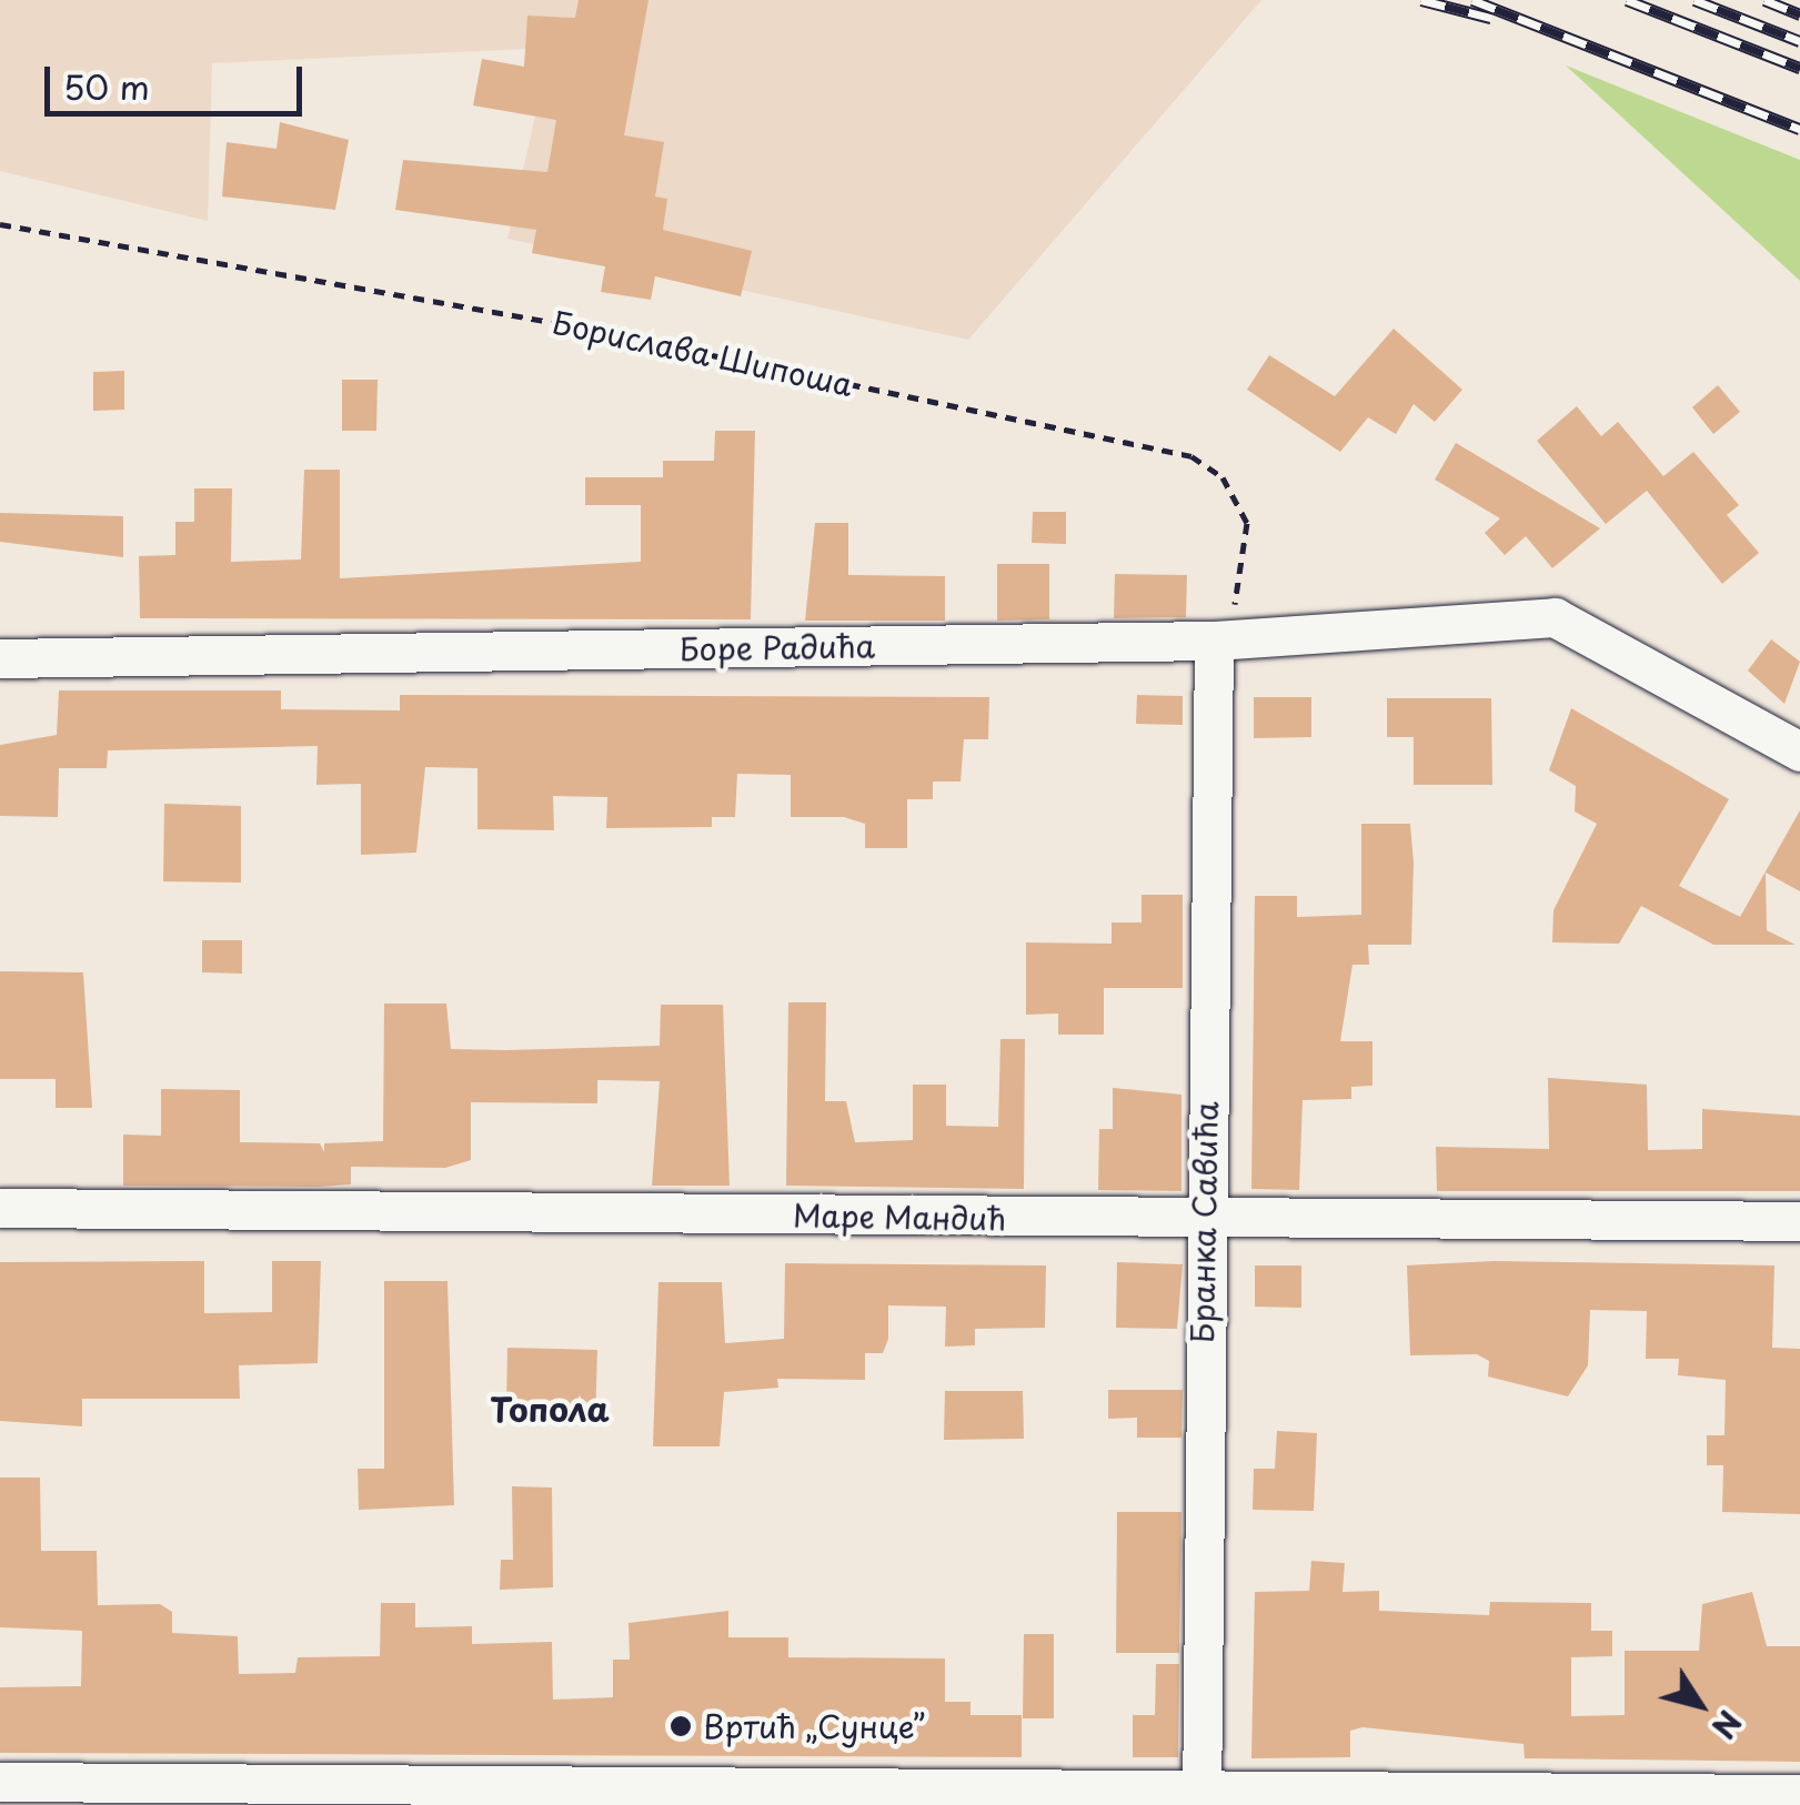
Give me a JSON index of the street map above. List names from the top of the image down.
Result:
{
  "streets": {
    "street": ["Боре Радића", "Маре Мандић", "Бранка Савића"],
    "path": ["Борислава Шипоша"]
  },
  "crossings": [
    ["Борислава Шипоша", "Боре Радића"],
    ["Борислава Шипоша", "Бранка Савића"],
    ["Боре Радића", "Бранка Савића"],
    ["Маре Мандић", "Бранка Савића"]
  ],
  "districts": ["Топола"],
  "places": ["Вртић „Сунце”"],
  "scale_bar": "50 m",
  "north": "bottom right"
}
